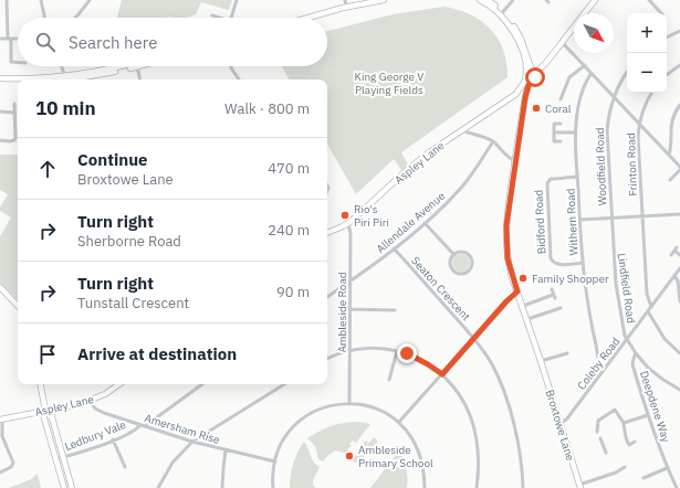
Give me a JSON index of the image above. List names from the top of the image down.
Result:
{
  "streets": {
    "main road": ["Aspley Lane", "Broxtowe Lane"],
    "street": [
      "Frinton Road",
      "Woodfield Road",
      "Allendale Avenue",
      "Bidford Road",
      "Withern Road",
      "Seaton Crescent",
      "Lindfield Road",
      "Ambleside Road",
      "Coleby Road",
      "Deepdene Way",
      "Amersham Rise",
      "Ledbury Vale"
    ]
  },
  "crossings": [
    ["Aspley Lane", "Ambleside Road"],
    ["Aspley Lane", "Amersham Rise"],
    ["Frinton Road", "Coleby Road"],
    ["Woodfield Road", "Lindfield Road"],
    ["Allendale Avenue", "Seaton Crescent"],
    ["Allendale Avenue", "Ambleside Road"],
    ["Bidford Road", "Withern Road"],
    ["Withern Road", "Coleby Road"],
    ["Lindfield Road", "Coleby Road"],
    ["Lindfield Road", "Deepdene Way"],
    ["Coleby Road", "Broxtowe Lane"],
    ["Amersham Rise", "Ledbury Vale"]
  ],
  "parks": ["King George V Playing Fields"],
  "places": [
    "Coral",
    "Rio's Piri Piri",
    "Family Shopper",
    "Ambleside Primary School"
  ],
  "north": "bottom right",
  "page": {
    "map_buttons": ["+", "−"],
    "search": "Search here",
    "heading": ["10 min", "Walk · 800 m"],
    "list": [
      ["Continue", "Broxtowe Lane", "470 m"],
      ["Turn right", "Sherborne Road", "240 m"],
      ["Turn right", "Tunstall Crescent", "90 m"],
      "Arrive at destination"
    ]
  }
}
